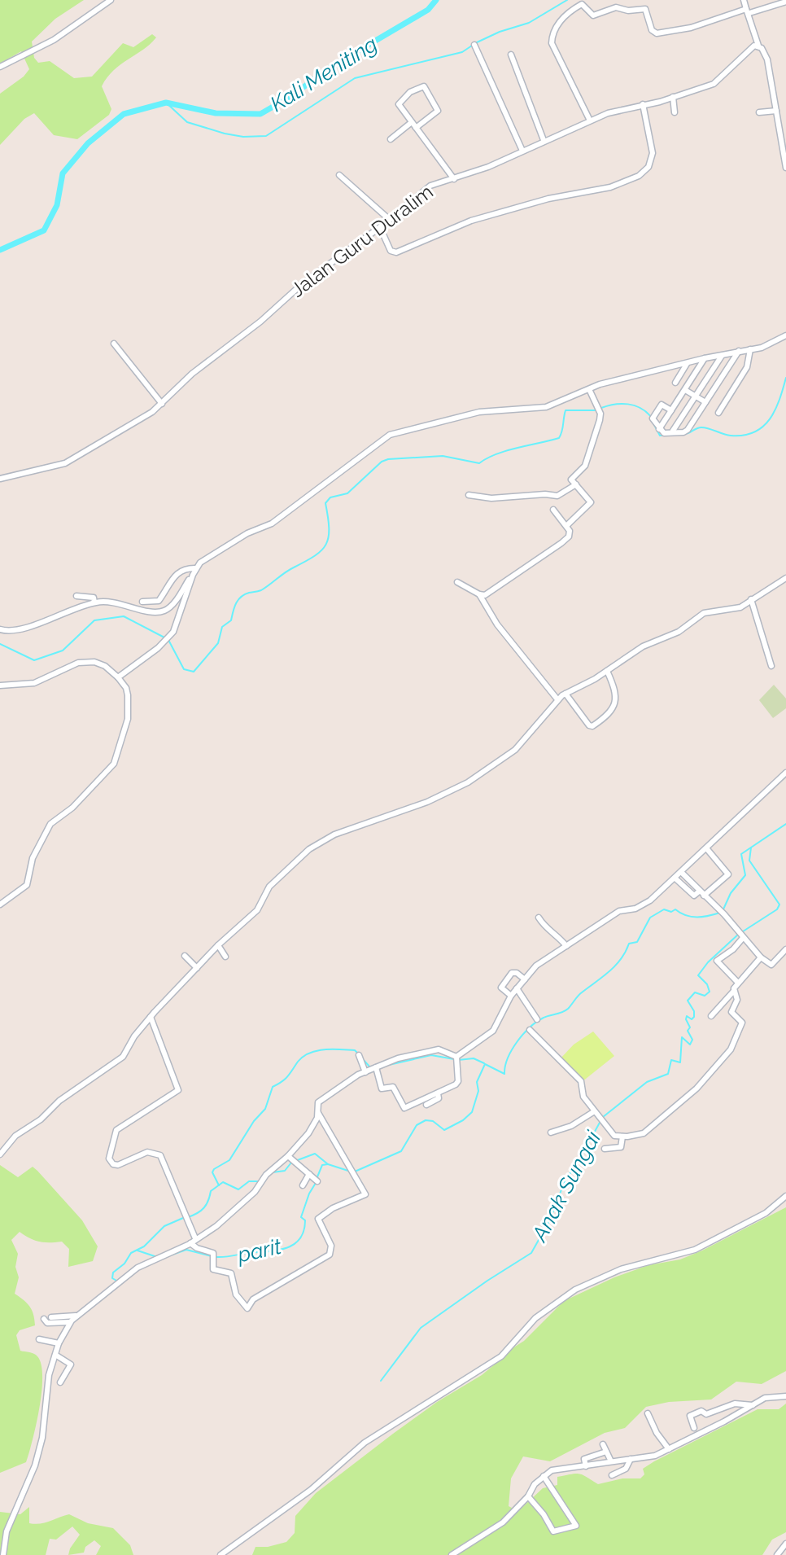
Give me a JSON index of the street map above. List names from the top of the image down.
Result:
{
  "streets": {
    "street": ["Jalan Guru Duralim"]
  },
  "water": ["Kali Meniting", "Anak Sungai", "parit"]
}
